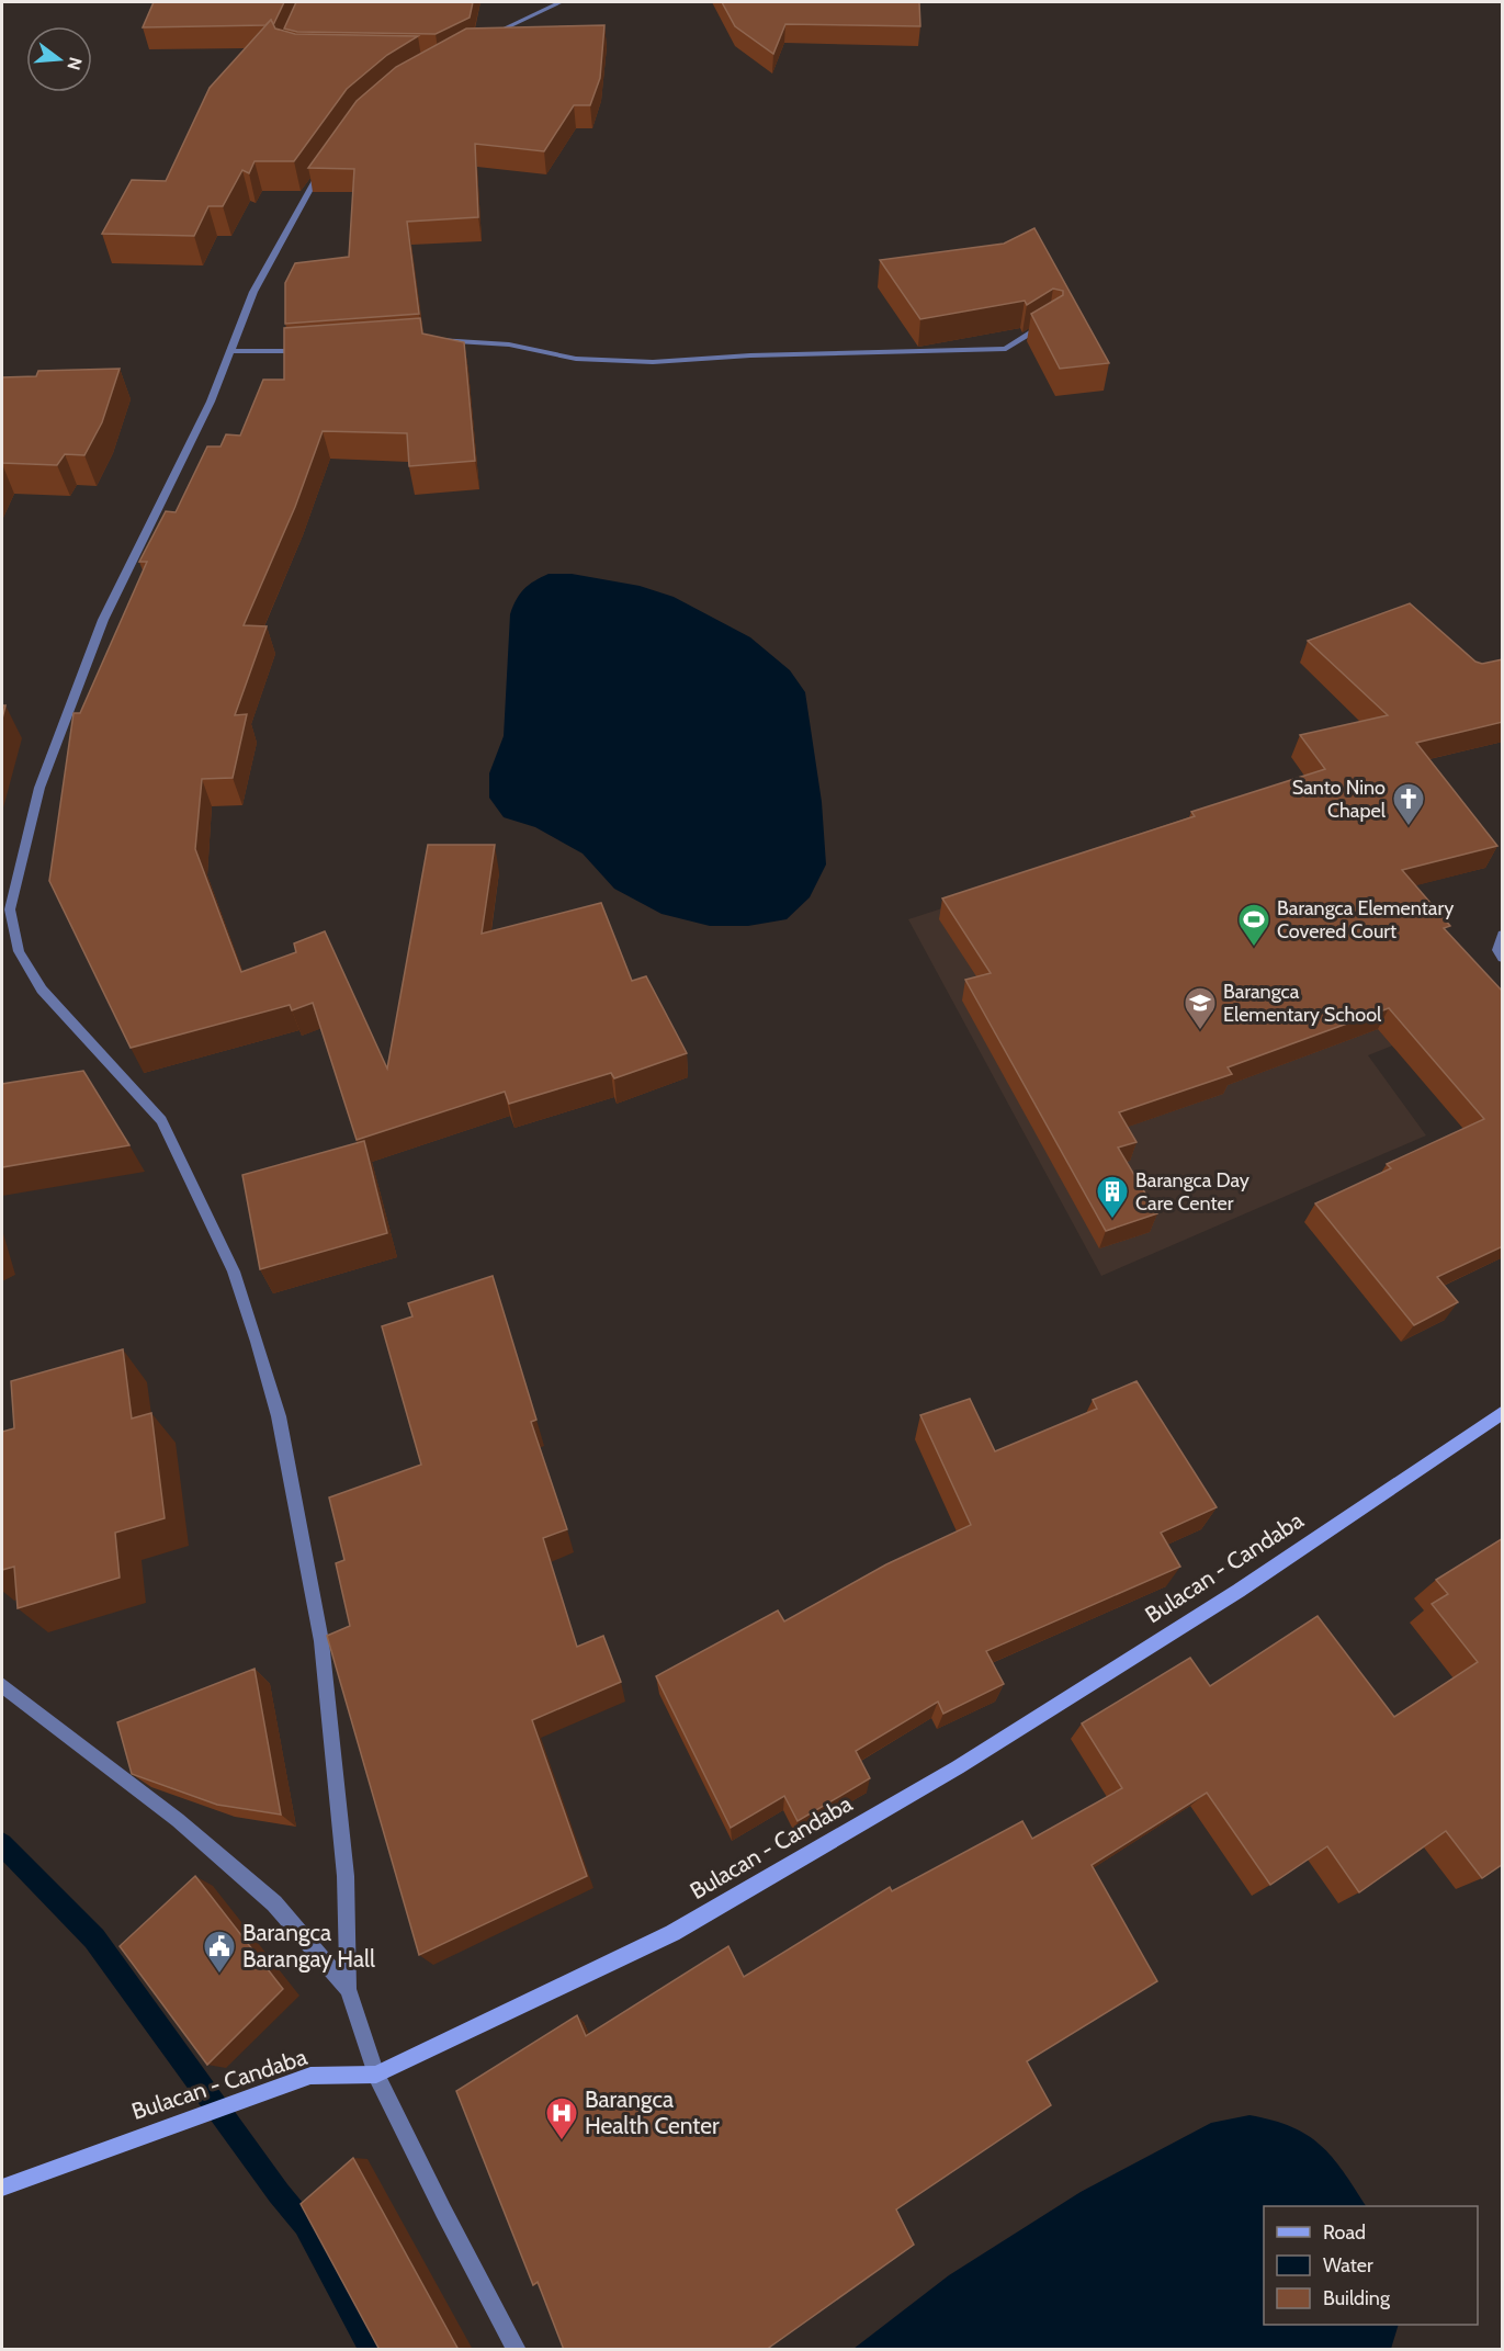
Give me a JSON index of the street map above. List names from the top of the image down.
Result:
{
  "streets": {
    "main road": ["Bulacan - Candaba"]
  },
  "places": {
    "church": ["Santo Nino Chapel"],
    "sports": ["Barangca Elementary Covered Court"],
    "school or university": ["Barangca Elementary School"],
    "building": ["Barangca Day Care Center"],
    "public building": ["Barangca Barangay Hall"],
    "hospital": ["Barangca Health Center"]
  },
  "legend": ["Road", "Water", "Building"],
  "north": "right"
}
